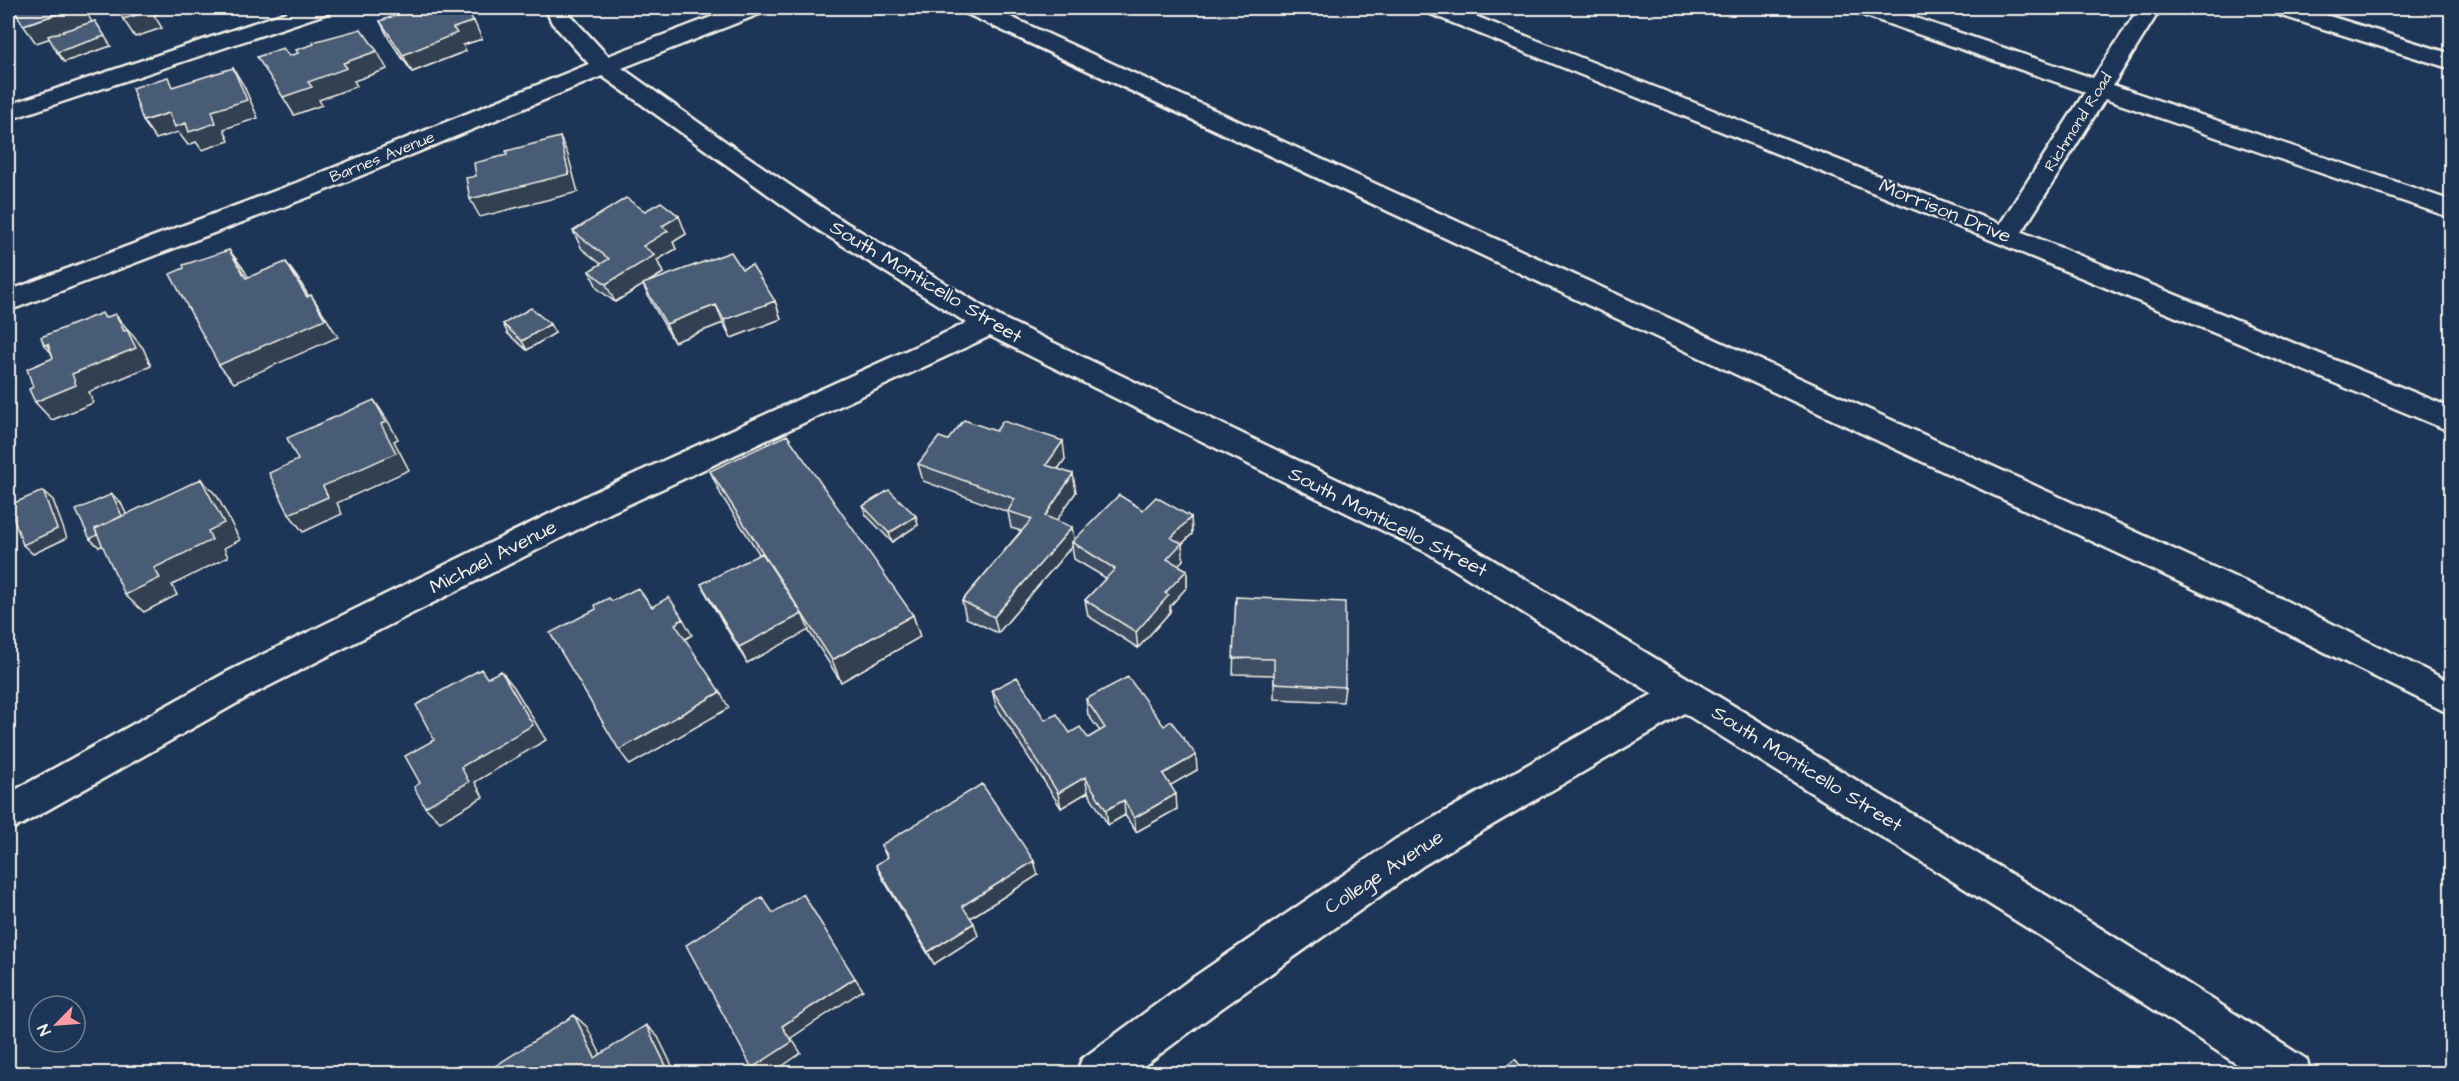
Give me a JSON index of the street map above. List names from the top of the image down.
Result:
{
  "streets": {
    "street": [
      "Richmond Road",
      "Barnes Avenue",
      "Morrison Drive",
      "South Monticello Street",
      "Michael Avenue",
      "College Avenue"
    ]
  },
  "crossings": [
    ["Richmond Road", "Morrison Drive"],
    ["Barnes Avenue", "South Monticello Street"],
    ["South Monticello Street", "Michael Avenue"],
    ["South Monticello Street", "College Avenue"]
  ],
  "north": "bottom left"
}
